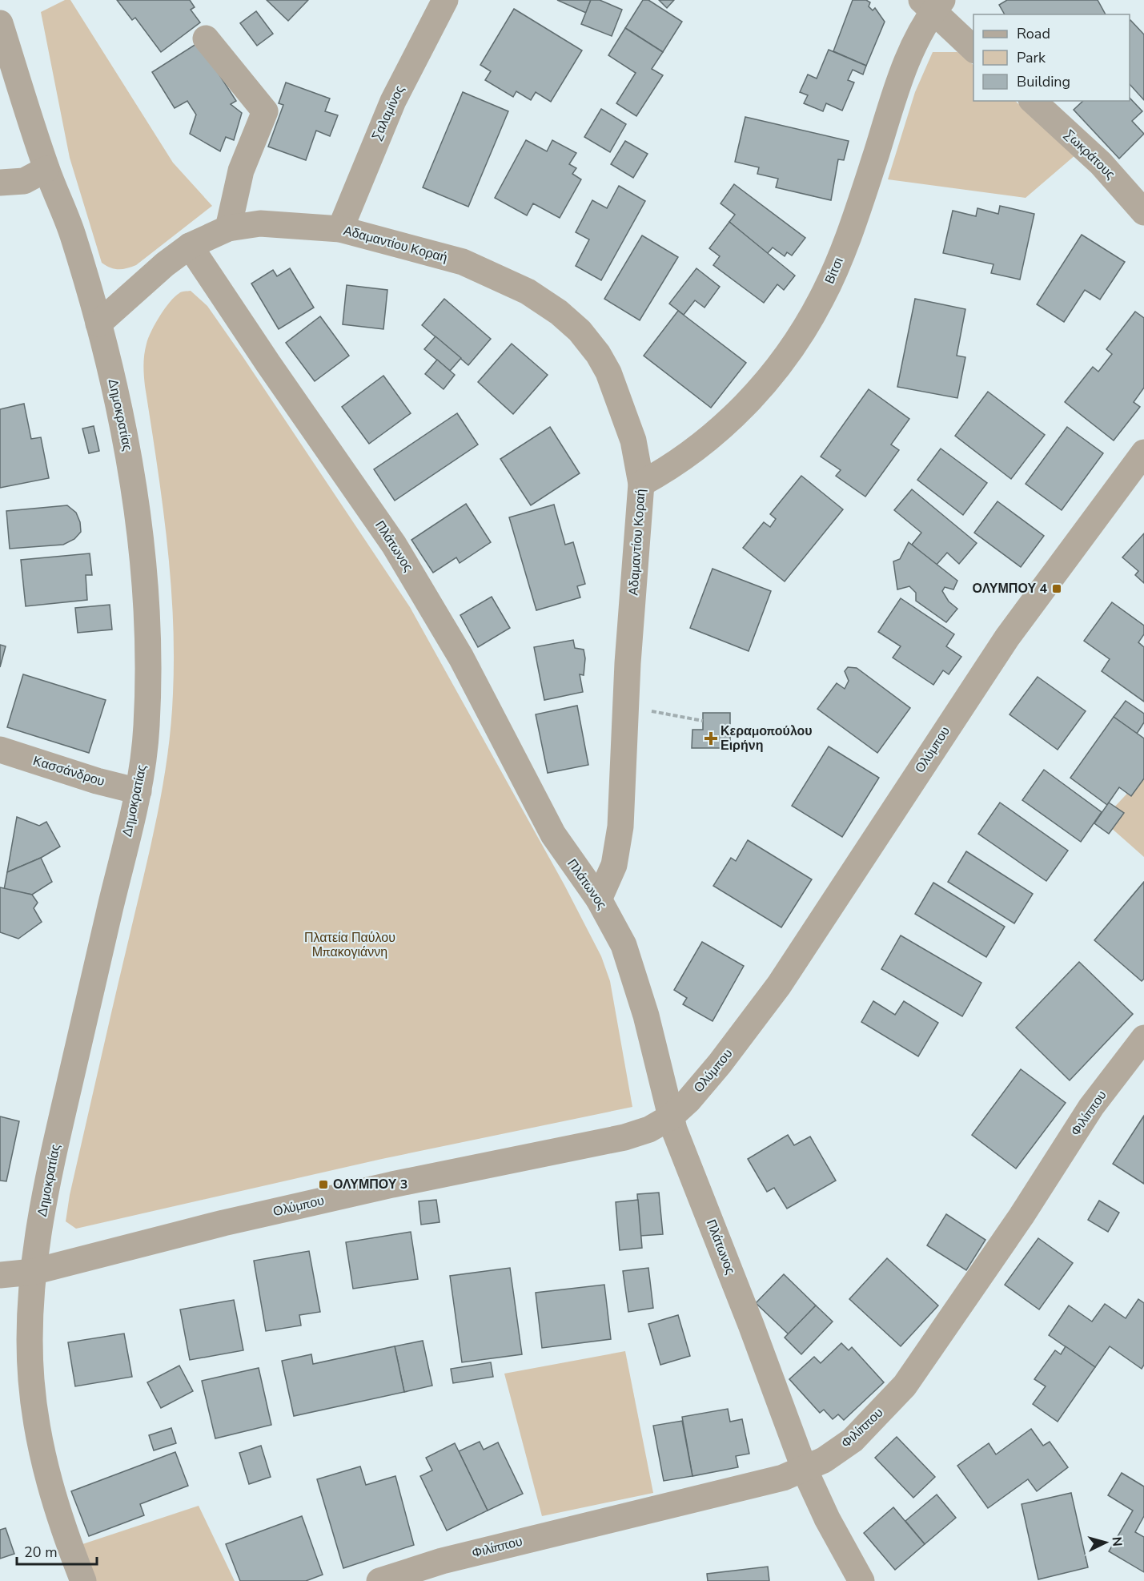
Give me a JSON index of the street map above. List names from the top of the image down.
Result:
{
  "streets": {
    "street": [
      "Σαλαμίνος",
      "Σωκράτους",
      "Αδαμαντίου Κοραή",
      "Βίτσι",
      "Δημοκρατίας",
      "Πλάτωνος",
      "Ολύμπου",
      "Κασσάνδρου",
      "Φιλίππου"
    ]
  },
  "crossings": [
    ["Σαλαμίνος", "Αδαμαντίου Κοραή"],
    ["Αδαμαντίου Κοραή", "Βίτσι"],
    ["Αδαμαντίου Κοραή", "Δημοκρατίας"],
    ["Αδαμαντίου Κοραή", "Πλάτωνος"],
    ["Δημοκρατίας", "Ολύμπου"],
    ["Δημοκρατίας", "Κασσάνδρου"],
    ["Πλάτωνος", "Ολύμπου"],
    ["Πλάτωνος", "Φιλίππου"]
  ],
  "parks": ["Πλατεία Παύλου Μπακογιάννη"],
  "places": {
    "transit": ["ΟΛΥΜΠΟΥ 4", "ΟΛΥΜΠΟΥ 3"],
    "health": ["Κεραμοπούλου Ειρήνη"]
  },
  "legend": ["Road", "Park", "Building"],
  "scale_bar": "20 m",
  "north": "right"
}
